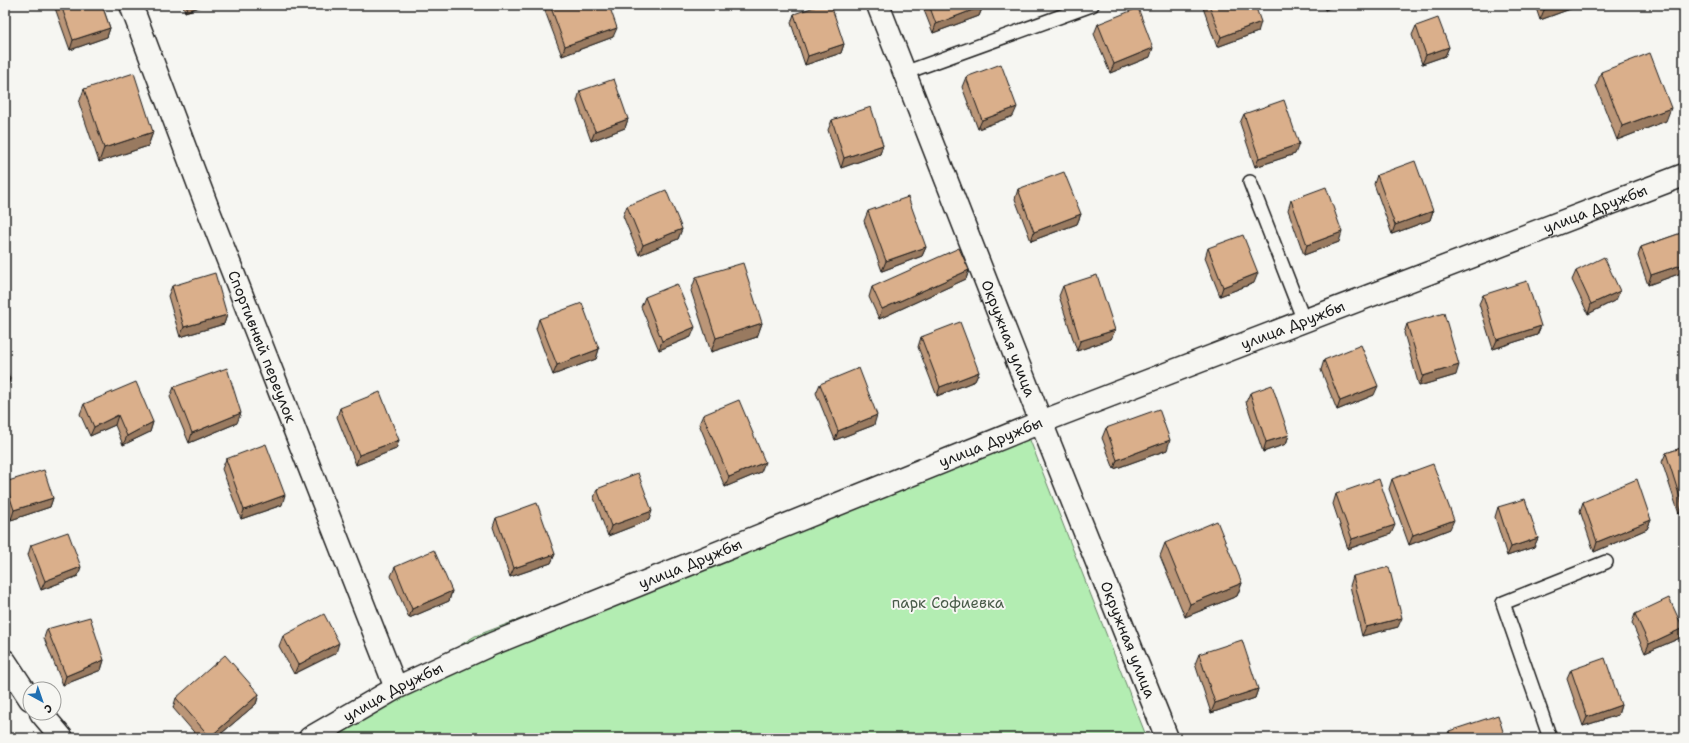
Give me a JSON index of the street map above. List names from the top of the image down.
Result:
{
  "streets": {
    "street": ["улица Дружбы", "Окружная улица", "Спортивный переулок"]
  },
  "crossings": [
    ["улица Дружбы", "Окружная улица"],
    ["улица Дружбы", "Спортивный переулок"]
  ],
  "parks": ["парк Софиевка"],
  "north": "bottom right"
}
